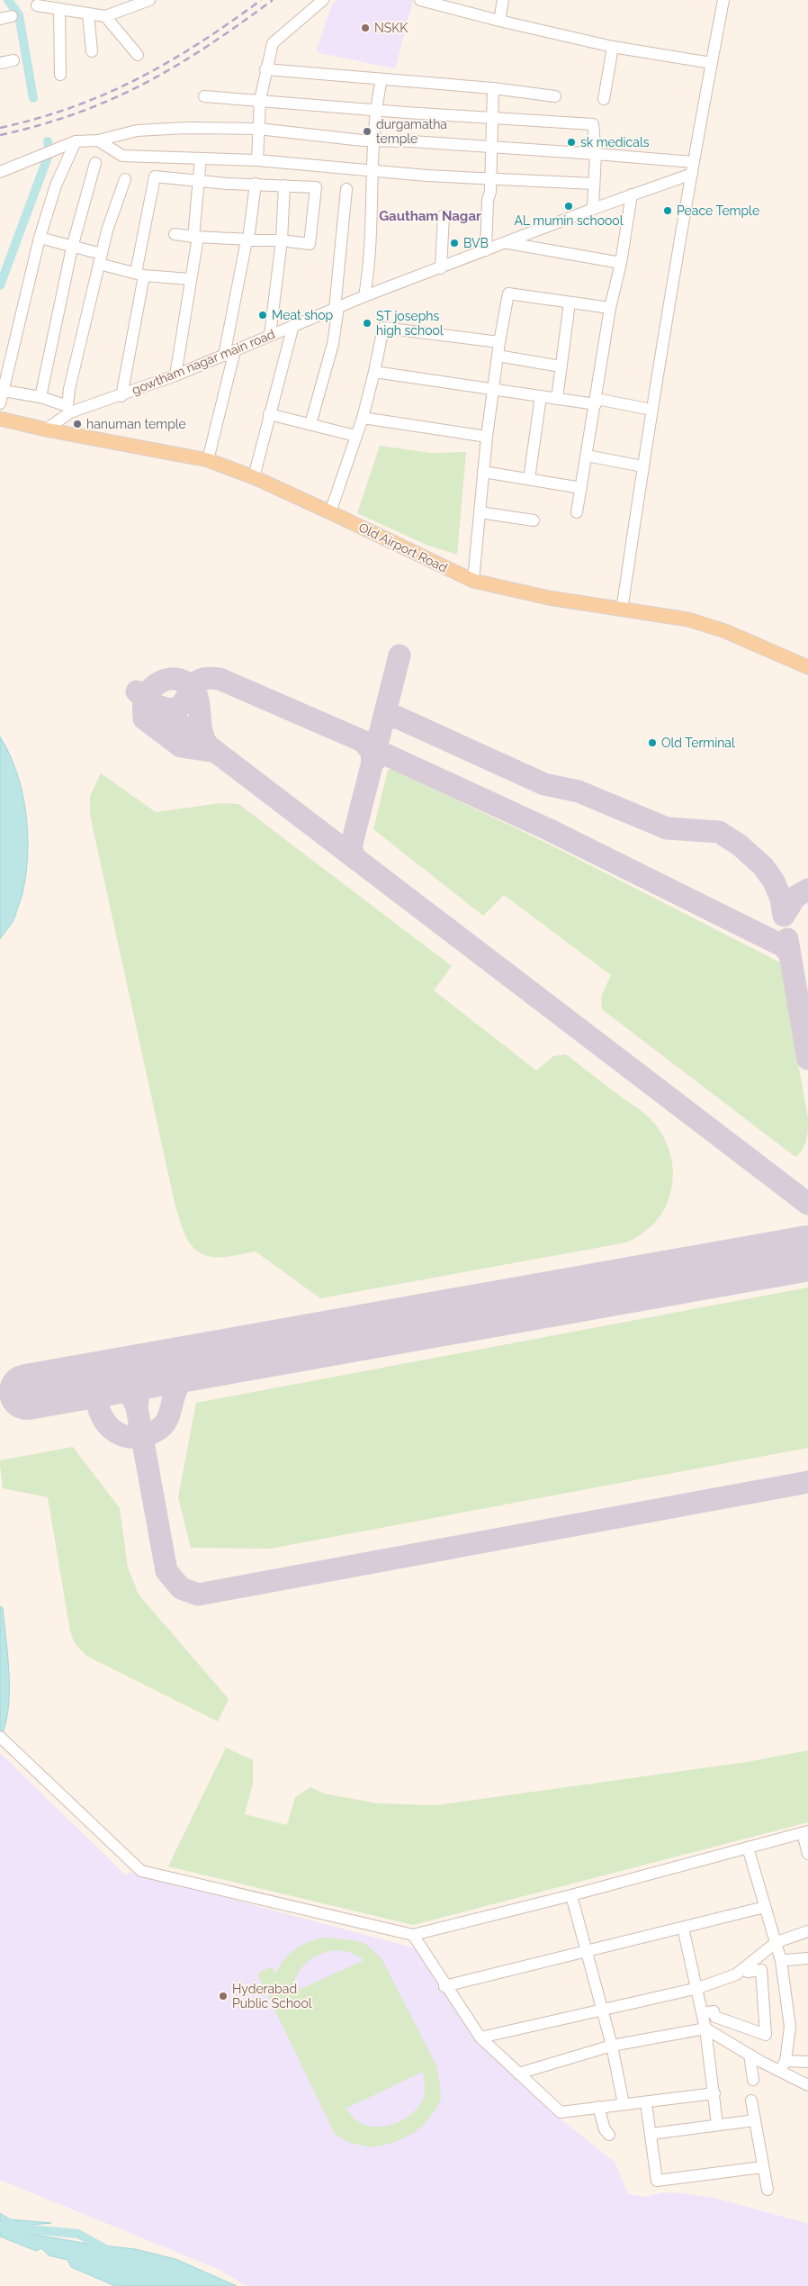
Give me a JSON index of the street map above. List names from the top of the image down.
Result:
{
  "streets": {
    "main road": ["Old Airport Road"],
    "street": ["gowtham nagar main road"]
  },
  "crossings": [
    ["gowtham nagar main road", "Old Airport Road"]
  ],
  "districts": ["Gautham Nagar"],
  "places": [
    "NSKK",
    "durgamatha temple",
    "sk medicals",
    "AL mumin schoool",
    "Peace Temple",
    "BVB",
    "Meat shop",
    "ST josephs high school",
    "hanuman temple",
    "Old Terminal",
    "Hyderabad Public School"
  ]
}
